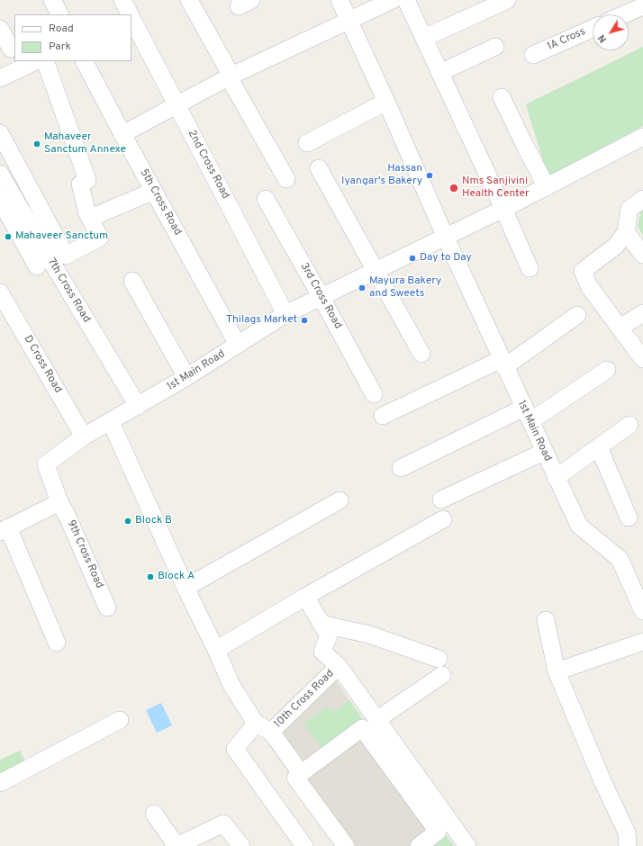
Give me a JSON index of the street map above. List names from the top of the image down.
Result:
{
  "streets": {
    "street": [
      "1A Cross",
      "2nd Cross Road",
      "5th Cross Road",
      "7th Cross Road",
      "3rd Cross Road",
      "D Cross Road",
      "1st Main Road",
      "9th Cross Road",
      "10th Cross Road"
    ]
  },
  "crossings": [
    ["2nd Cross Road", "1st Main Road"],
    ["5th Cross Road", "1st Main Road"],
    ["7th Cross Road", "1st Main Road"],
    ["3rd Cross Road", "1st Main Road"],
    ["D Cross Road", "1st Main Road"],
    ["1st Main Road", "9th Cross Road"],
    ["1st Main Road", "10th Cross Road"]
  ],
  "places": [
    "Mahaveer Sanctum Annexe",
    "Hassan Iyangar's Bakery",
    "Nms Sanjivini Health Center",
    "Mahaveer Sanctum",
    "Day to Day",
    "Mayura Bakery and Sweets",
    "Thilags Market",
    "Block B",
    "Block A"
  ],
  "legend": ["Road", "Park"],
  "north": "bottom left"
}
